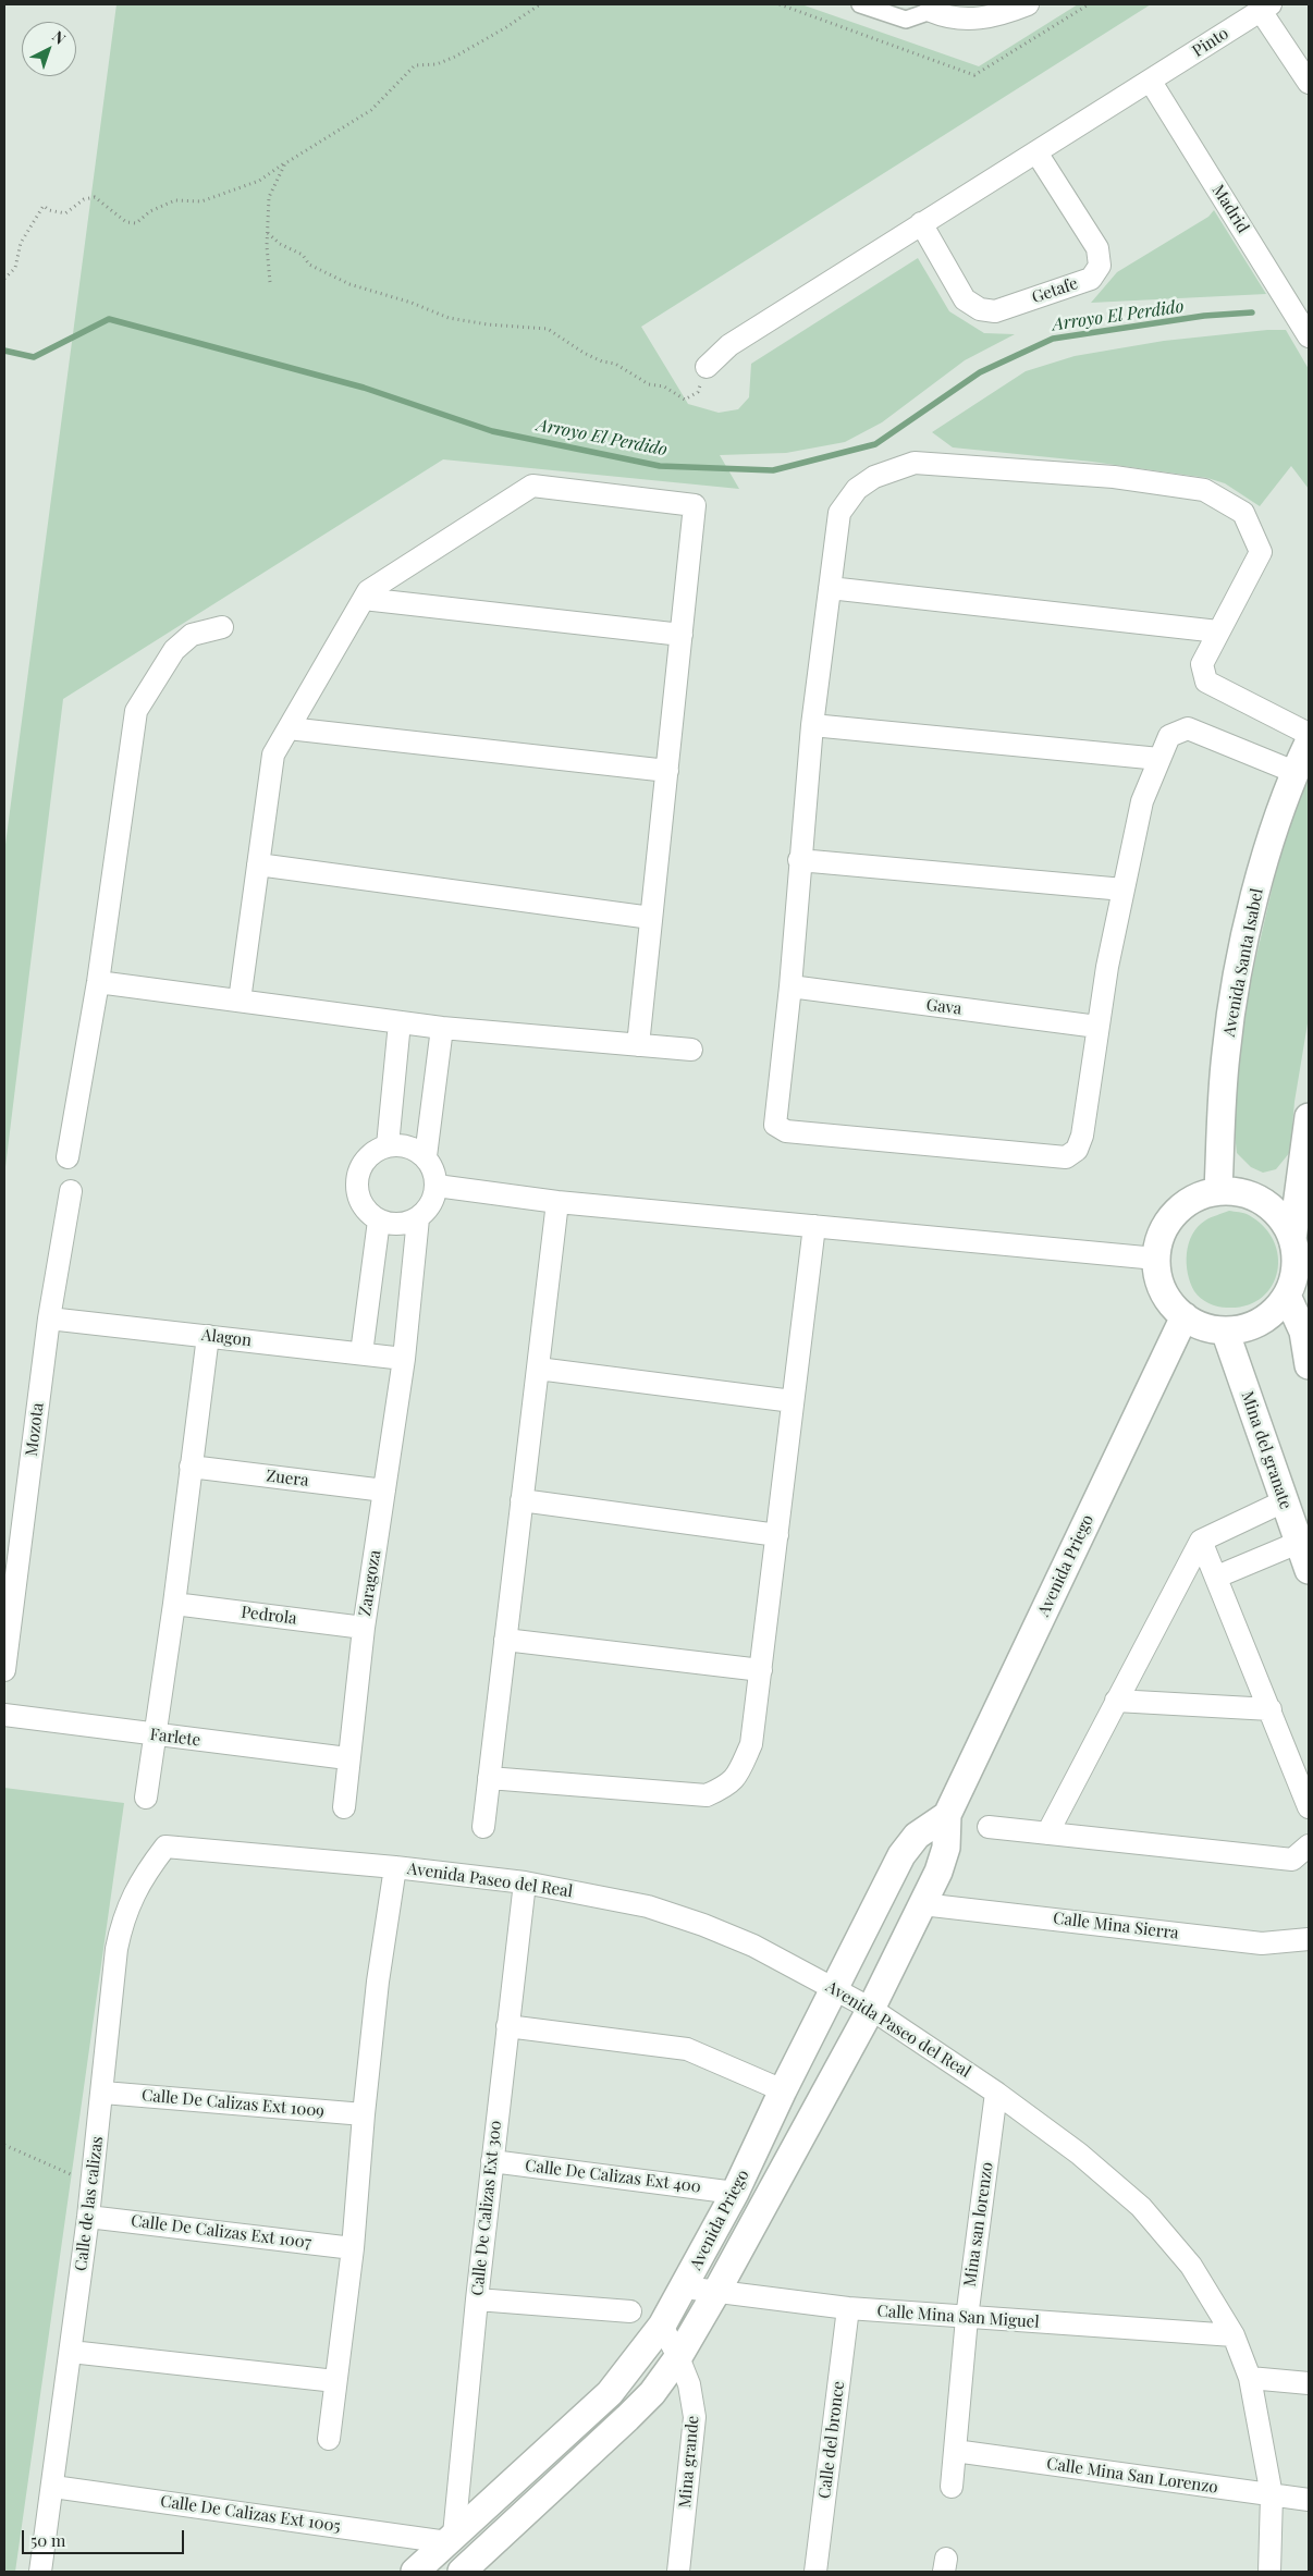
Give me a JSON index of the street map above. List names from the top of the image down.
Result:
{
  "streets": {
    "street": [
      "Pinto",
      "Madrid",
      "Getafe",
      "Avenida Santa Isabel",
      "Gava",
      "Alagon",
      "Mozota",
      "Mina del granate",
      "Zuera",
      "Avenida Priego",
      "Zaragoza",
      "Pedrola",
      "Farlete",
      "Avenida Paseo del Real",
      "Calle Mina Sierra",
      "Calle De Calizas Ext 1009",
      "Calle De Calizas Ext 400",
      "Calle de las calizas",
      "Calle De Calizas Ext 300",
      "Mina san lorenzo",
      "Calle De Calizas Ext 1007",
      "Calle Mina San Miguel",
      "Calle del bronce",
      "Mina grande",
      "Calle Mina San Lorenzo",
      "Calle De Calizas Ext 1005"
    ]
  },
  "crossings": [
    ["Pinto", "Madrid"],
    ["Pinto", "Getafe"],
    ["Avenida Santa Isabel", "Mina del granate"],
    ["Avenida Santa Isabel", "Avenida Priego"],
    ["Alagon", "Mozota"],
    ["Alagon", "Zaragoza"],
    ["Mina del granate", "Avenida Priego"],
    ["Zuera", "Zaragoza"],
    ["Avenida Priego", "Avenida Paseo del Real"],
    ["Avenida Priego", "Calle Mina Sierra"],
    ["Avenida Priego", "Calle De Calizas Ext 400"],
    ["Avenida Priego", "Calle De Calizas Ext 300"],
    ["Avenida Priego", "Calle Mina San Miguel"],
    ["Avenida Priego", "Mina grande"],
    ["Avenida Priego", "Calle De Calizas Ext 1005"],
    ["Zaragoza", "Pedrola"],
    ["Zaragoza", "Farlete"],
    ["Avenida Paseo del Real", "Calle de las calizas"],
    ["Avenida Paseo del Real", "Calle De Calizas Ext 300"],
    ["Avenida Paseo del Real", "Mina san lorenzo"],
    ["Avenida Paseo del Real", "Calle Mina San Miguel"],
    ["Avenida Paseo del Real", "Calle Mina San Lorenzo"],
    ["Calle De Calizas Ext 1009", "Calle de las calizas"],
    ["Calle De Calizas Ext 400", "Calle De Calizas Ext 300"],
    ["Calle de las calizas", "Calle De Calizas Ext 1007"],
    ["Calle de las calizas", "Calle De Calizas Ext 1005"],
    ["Calle De Calizas Ext 300", "Calle De Calizas Ext 1005"],
    ["Mina san lorenzo", "Calle Mina San Miguel"],
    ["Mina san lorenzo", "Calle Mina San Lorenzo"],
    ["Calle Mina San Miguel", "Calle del bronce"]
  ],
  "water": ["Arroyo El Perdido"],
  "scale_bar": "50 m",
  "north": "top right"
}
